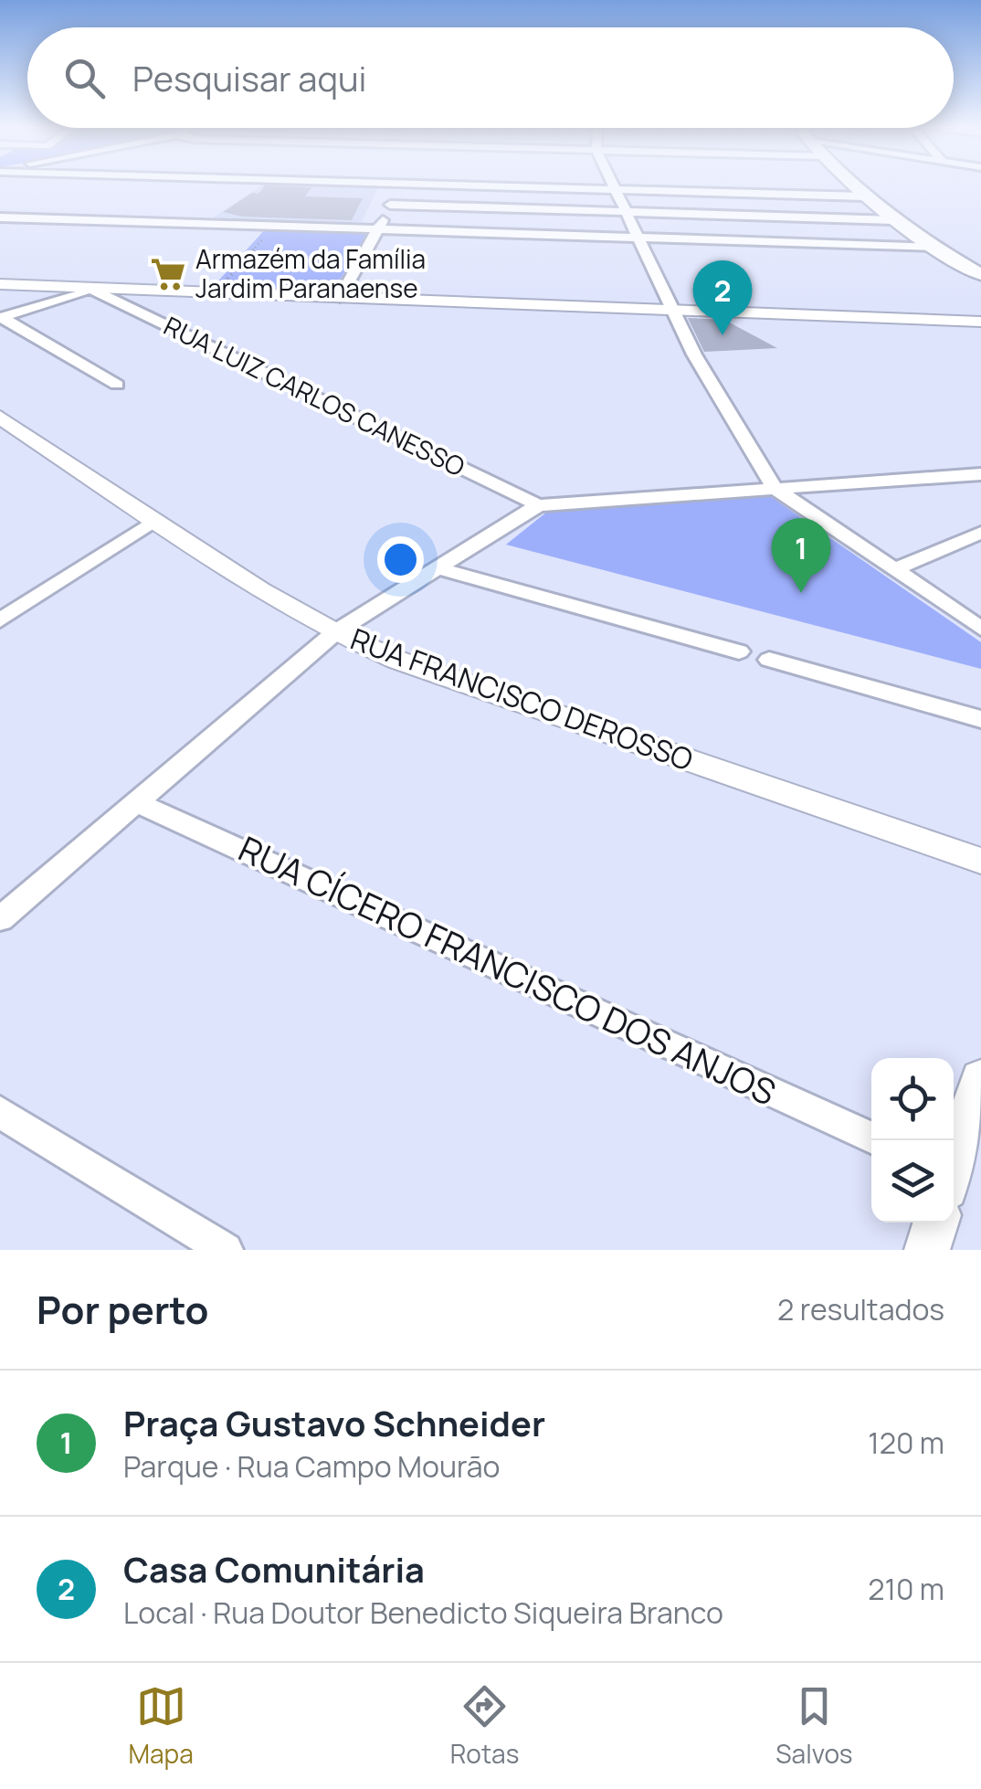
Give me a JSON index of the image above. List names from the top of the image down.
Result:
{
  "streets": {
    "street": ["RUA LUIZ CARLOS CANESSO", "RUA FRANCISCO DEROSSO", "RUA CÍCERO FRANCISCO DOS ANJOS"]
  },
  "places": {
    "supermarket": ["Armazém da Família Jardim Paranaense"]
  },
  "page": {
    "search": "Pesquisar aqui",
    "pins": ["2", "1"],
    "heading": ["Por perto", "2 resultados"],
    "list": [
      {
        "mark": "1",
        "name": "Praça Gustavo Schneider",
        "note": "Parque · Rua Campo Mourão",
        "value": "120 m"
      },
      {
        "mark": "2",
        "name": "Casa Comunitária",
        "note": "Local · Rua Doutor Benedicto Siqueira Branco",
        "value": "210 m"
      }
    ],
    "nav": ["Mapa", "Rotas", "Salvos"]
  }
}
